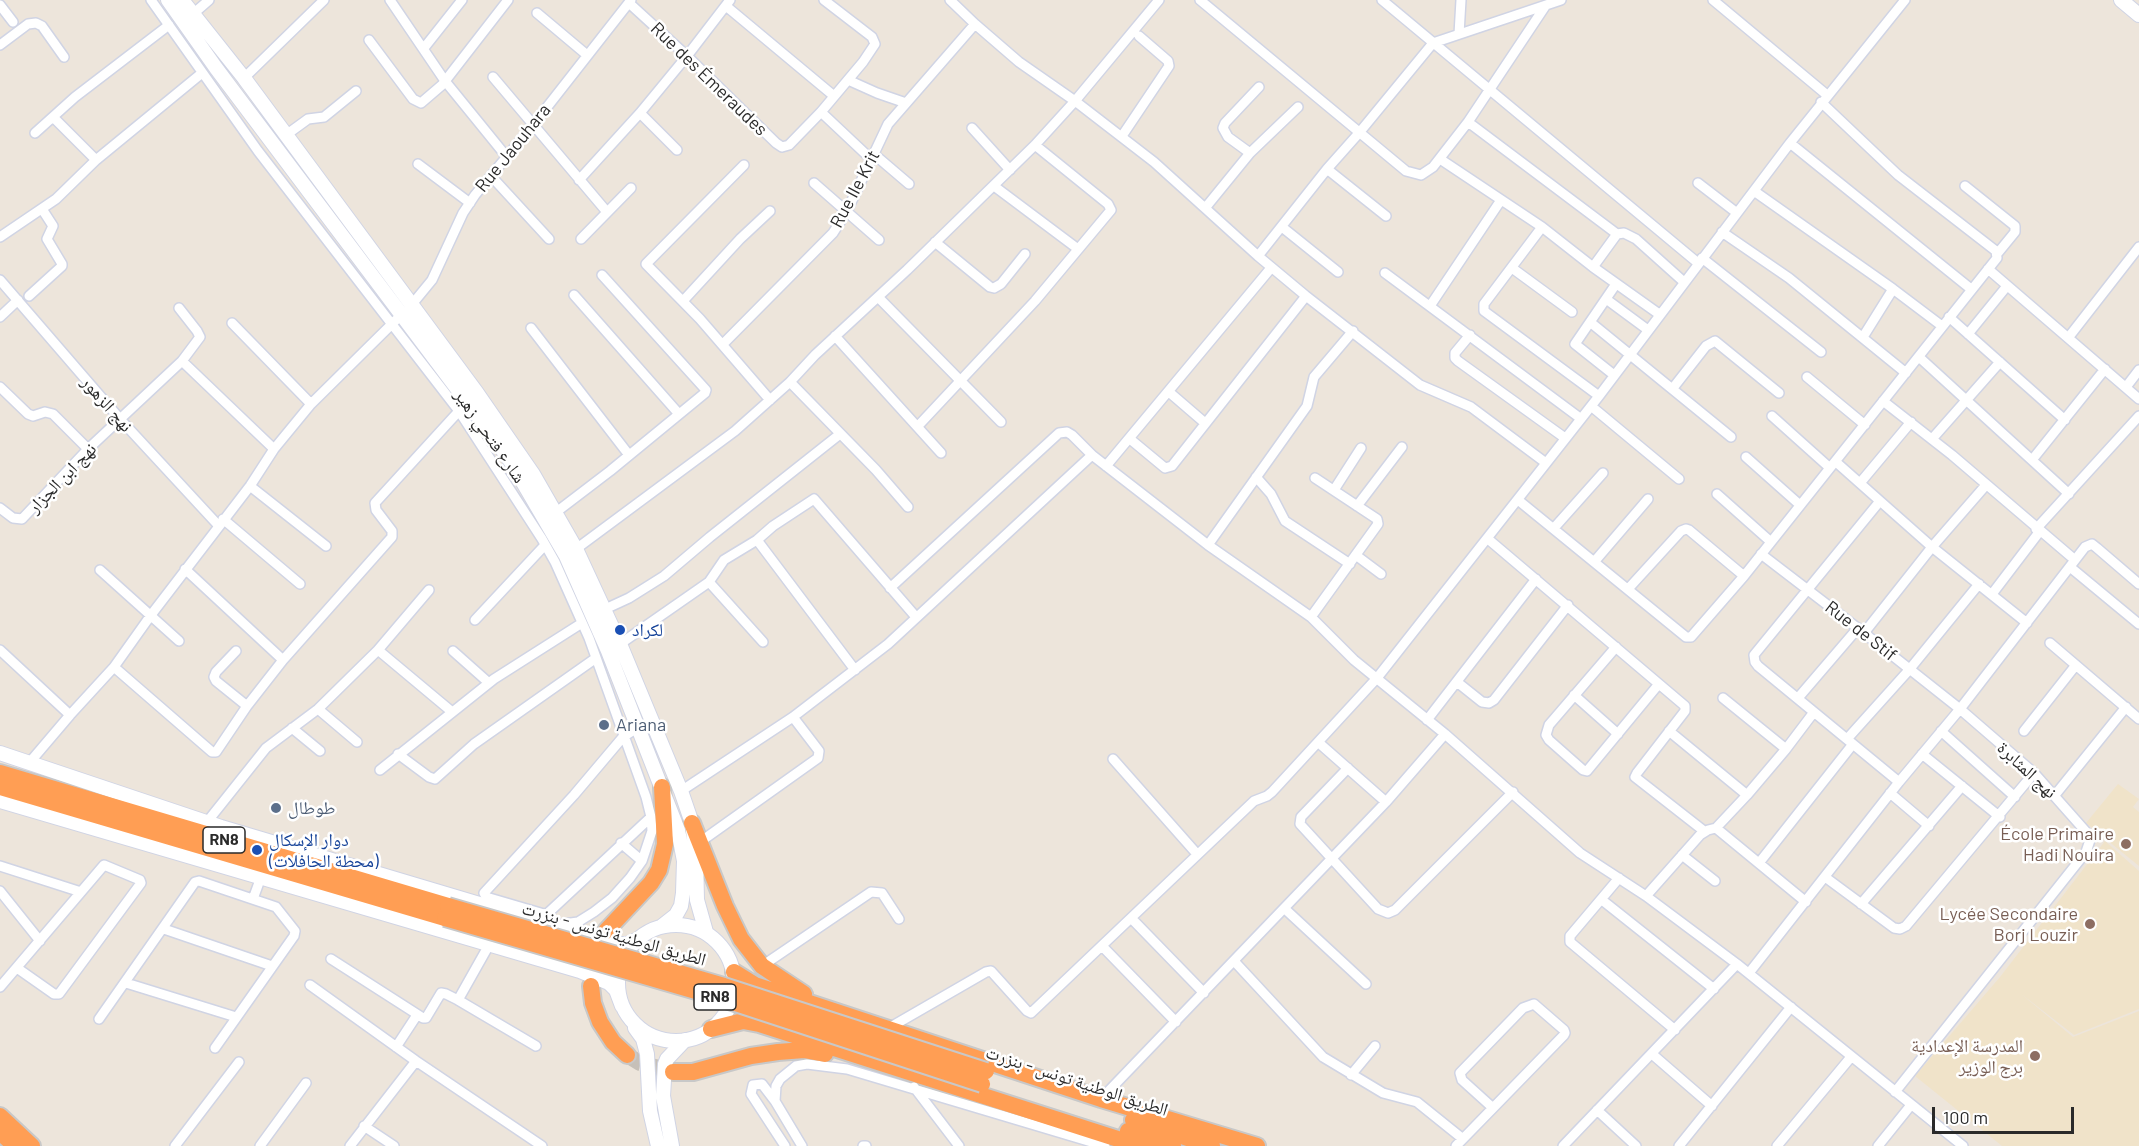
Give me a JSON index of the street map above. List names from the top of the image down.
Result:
{
  "streets": {
    "highway": ["RN8", "الطريق الوطنية تونس - بنزرت"],
    "street": [
      "Rue des Émeraudes",
      "Rue Jaouhara",
      "Rue Ile Krit",
      "نهج الزهور",
      "شارع فتحي زهير",
      "نهج ابن الجزار",
      "Rue de Stif",
      "نهج المثابرة"
    ]
  },
  "crossings": [
    ["Rue des Émeraudes", "Rue Jaouhara"],
    ["Rue Jaouhara", "نهج الزهور"],
    ["Rue Jaouhara", "شارع فتحي زهير"],
    ["نهج الزهور", "نهج ابن الجزار"],
    ["شارع فتحي زهير", "RN8"],
    ["Rue de Stif", "نهج المثابرة"]
  ],
  "places": [
    "لكراد",
    "Ariana",
    "طوطال",
    "École Primaire Hadi Nouira",
    "دوار الإسكال (محطة الحافلات)",
    "Lycée Secondaire Borj Louzir",
    "المدرسة الإعدادية برج الوزير"
  ],
  "scale_bar": "100 m"
}
